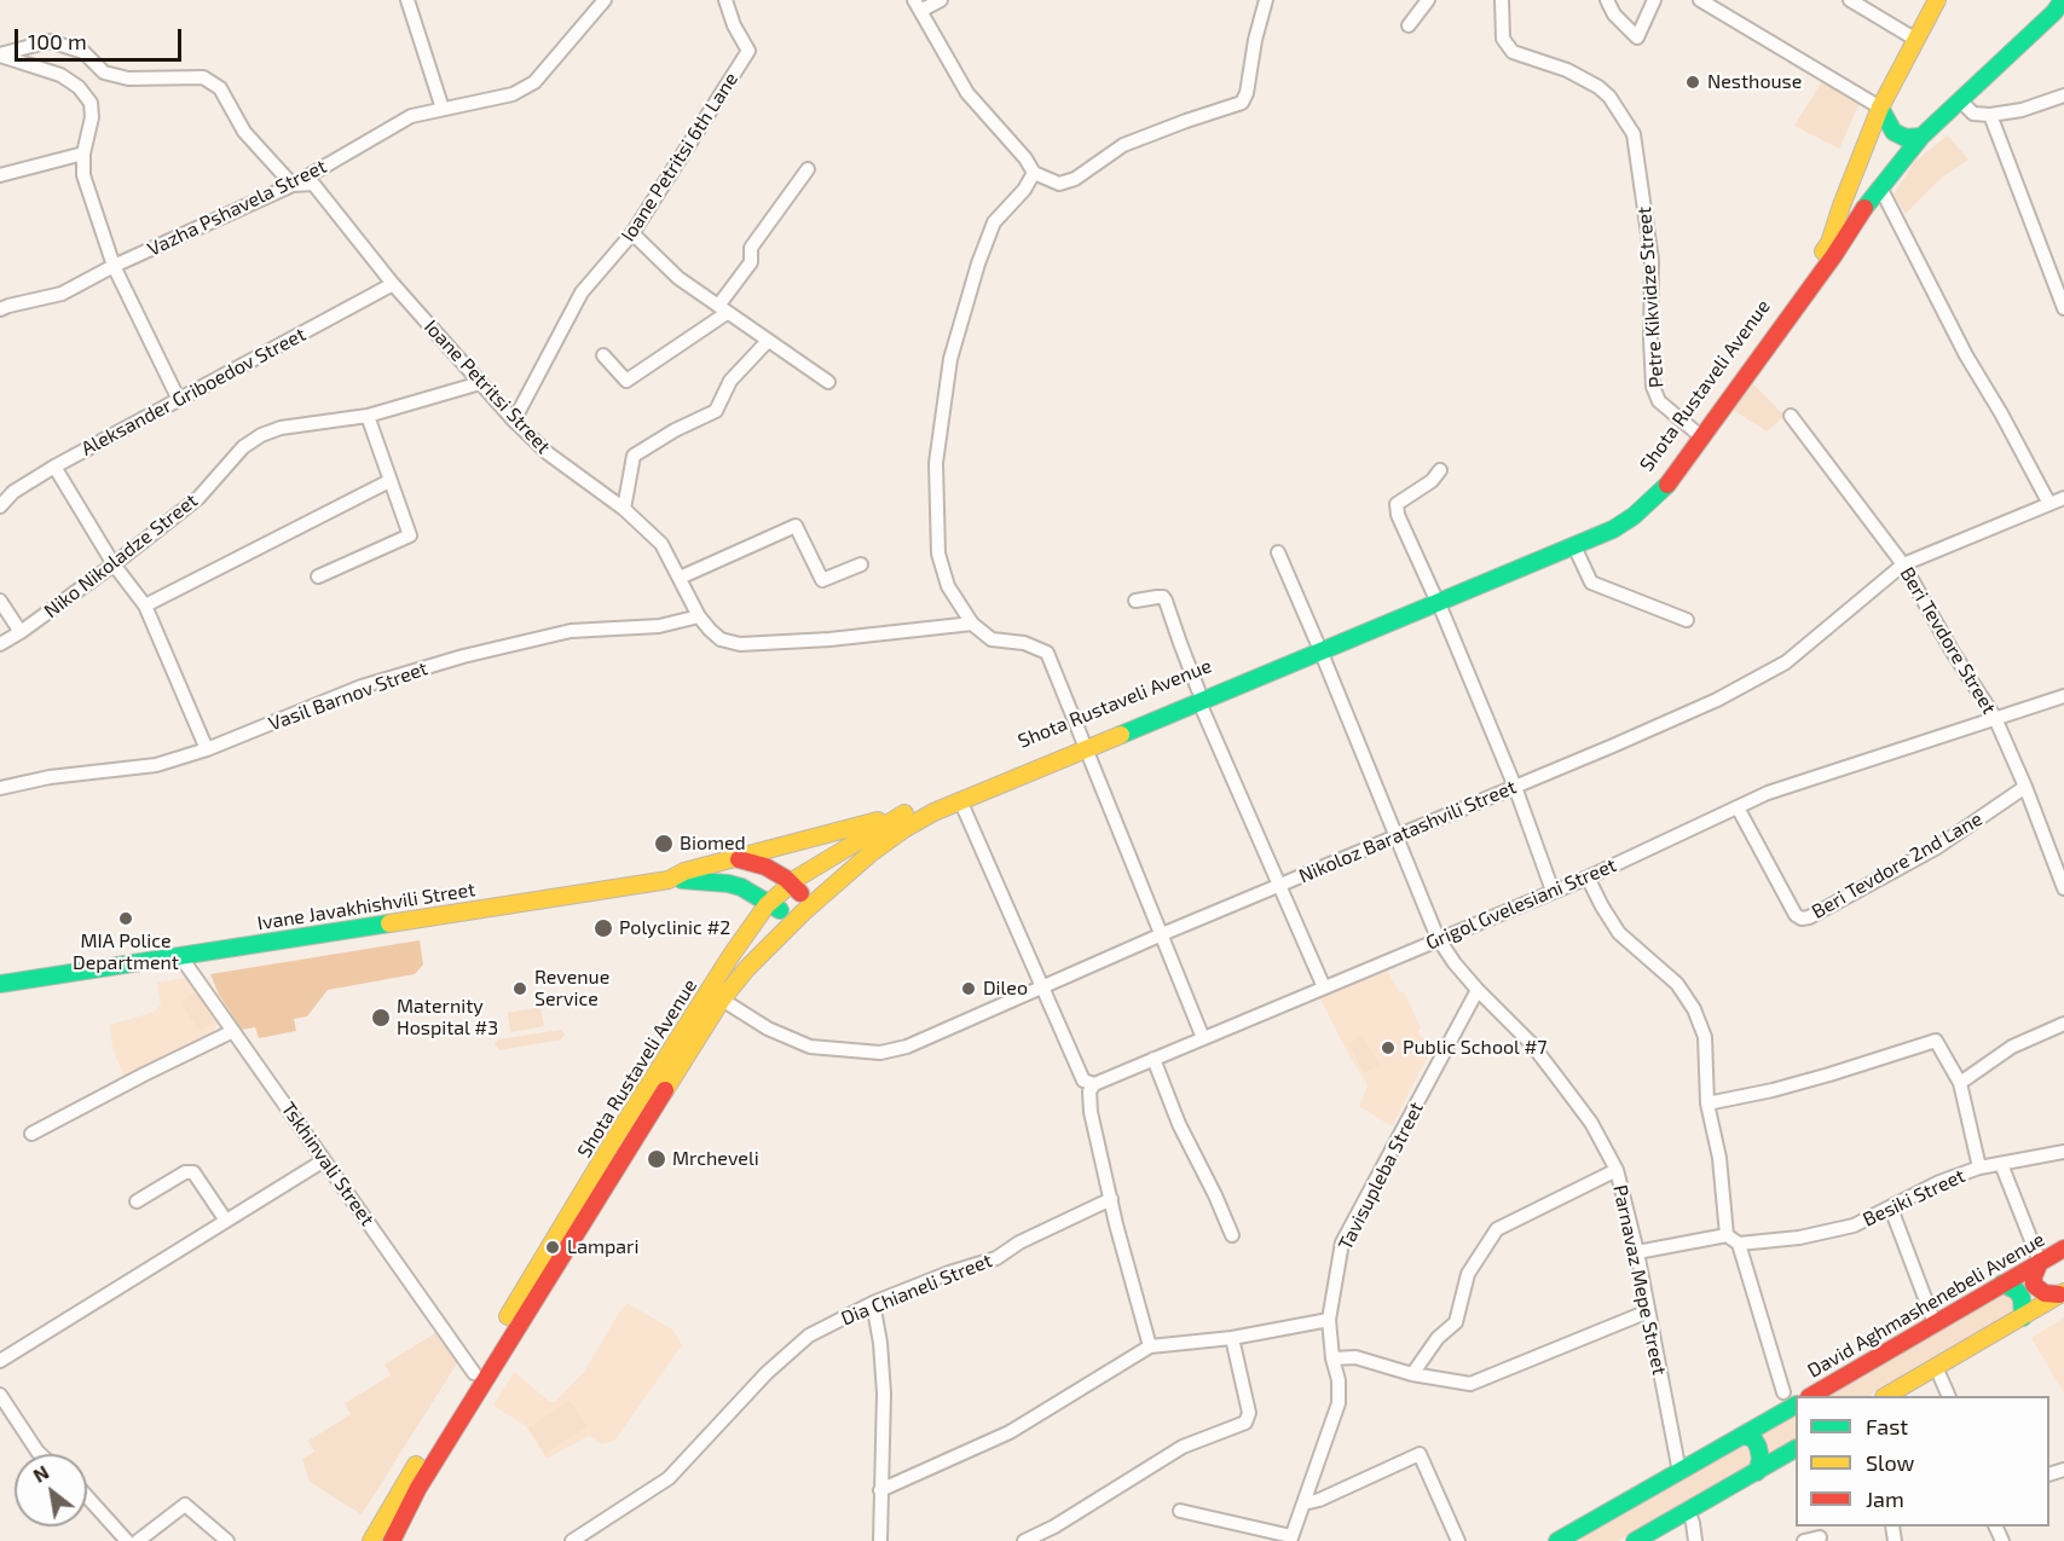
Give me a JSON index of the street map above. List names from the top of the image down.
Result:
{
  "streets": {
    "main road": ["Shota Rustaveli Avenue", "Ivane Javakhishvili Street", "David Aghmashenebeli Avenue"],
    "street": [
      "Ioane Petritsi 6th Lane",
      "Vazha Pshavela Street",
      "Petre Kikvidze Street",
      "Ioane Petritsi Street",
      "Aleksander Griboedov Street",
      "Niko Nikoladze Street",
      "Beri Tevdore Street",
      "Vasil Barnov Street",
      "Nikoloz Baratashvili Street",
      "Beri Tevdore 2nd Lane",
      "Grigol Gvelesiani Street",
      "Tskhinvali Street",
      "Tavisupleba Street",
      "Besiki Street",
      "Parnavaz Mepe Street",
      "Dia Chianeli Street"
    ]
  },
  "crossings": [
    ["Ioane Petritsi 6th Lane", "Ioane Petritsi Street"],
    ["Petre Kikvidze Street", "Shota Rustaveli Avenue"],
    ["Shota Rustaveli Avenue", "Nikoloz Baratashvili Street"],
    ["Shota Rustaveli Avenue", "Ivane Javakhishvili Street"],
    ["Shota Rustaveli Avenue", "Tskhinvali Street"],
    ["Shota Rustaveli Avenue", "Parnavaz Mepe Street"],
    ["Ioane Petritsi Street", "Aleksander Griboedov Street"],
    ["Ioane Petritsi Street", "Niko Nikoladze Street"],
    ["Ioane Petritsi Street", "Vasil Barnov Street"],
    ["Beri Tevdore Street", "Nikoloz Baratashvili Street"],
    ["Beri Tevdore Street", "Beri Tevdore 2nd Lane"],
    ["Beri Tevdore Street", "Grigol Gvelesiani Street"],
    ["Nikoloz Baratashvili Street", "Parnavaz Mepe Street"],
    ["Beri Tevdore 2nd Lane", "Grigol Gvelesiani Street"],
    ["Grigol Gvelesiani Street", "Parnavaz Mepe Street"],
    ["Ivane Javakhishvili Street", "Tskhinvali Street"],
    ["Tavisupleba Street", "Parnavaz Mepe Street"],
    ["Parnavaz Mepe Street", "David Aghmashenebeli Avenue"]
  ],
  "places": [
    "Nesthouse",
    "Biomed",
    "MIA Police Department",
    "Polyclinic #2",
    "Revenue Service",
    "Dileo",
    "Maternity Hospital #3",
    "Public School #7",
    "Mrcheveli",
    "Lampari"
  ],
  "legend": ["Fast", "Slow", "Jam"],
  "scale_bar": "100 m",
  "north": "top left"
}
